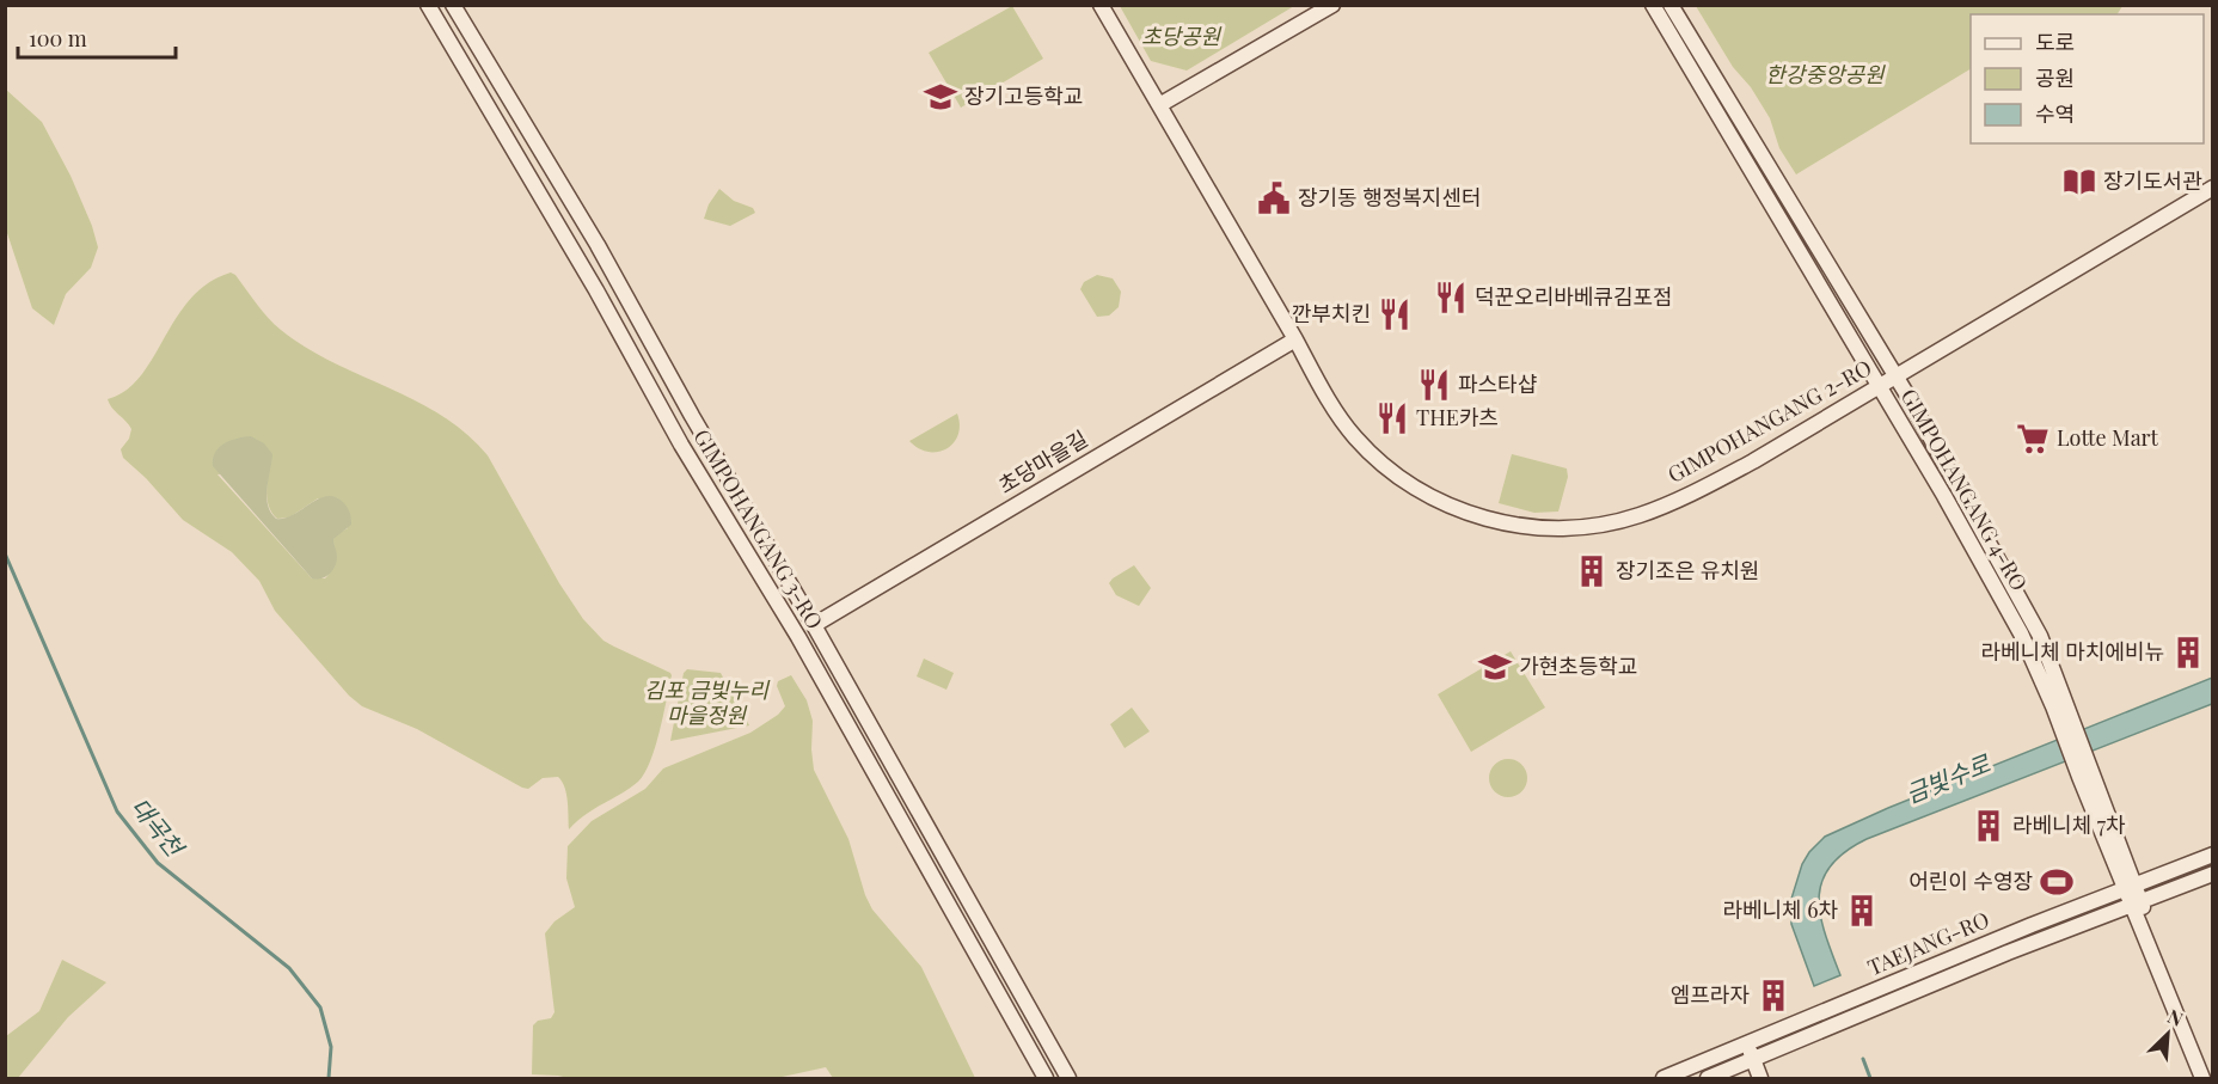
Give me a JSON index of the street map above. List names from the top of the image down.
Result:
{
  "streets": {
    "street": [
      "GIMPOHANGANG 2-RO",
      "초당마을길",
      "GIMPOHANGANG 4-RO",
      "GIMPOHANGANG 3-RO",
      "TAEJANG-RO"
    ]
  },
  "crossings": [
    ["GIMPOHANGANG 2-RO", "초당마을길"],
    ["GIMPOHANGANG 2-RO", "GIMPOHANGANG 4-RO"],
    ["초당마을길", "GIMPOHANGANG 3-RO"],
    ["GIMPOHANGANG 4-RO", "TAEJANG-RO"]
  ],
  "water": ["금빛수로", "대곡천"],
  "parks": ["초당공원", "한강중앙공원", "김포 금빛누리 마을정원"],
  "places": {
    "school or university": ["장기고등학교", "가현초등학교"],
    "library": ["장기도서관"],
    "public building": ["장기동 행정복지센터"],
    "restaurant": [
      "덕꾼오리바베큐김포점",
      "깐부치킨",
      "파스타샵",
      "THE카츠"
    ],
    "supermarket": ["Lotte Mart"],
    "building": [
      "장기조은 유치원",
      "라베니체 마치에비뉴",
      "라베니체 7차",
      "라베니체 6차",
      "엠프라자"
    ],
    "sports": ["어린이 수영장"]
  },
  "legend": ["도로", "공원", "수역"],
  "scale_bar": "100 m",
  "north": "top right"
}
